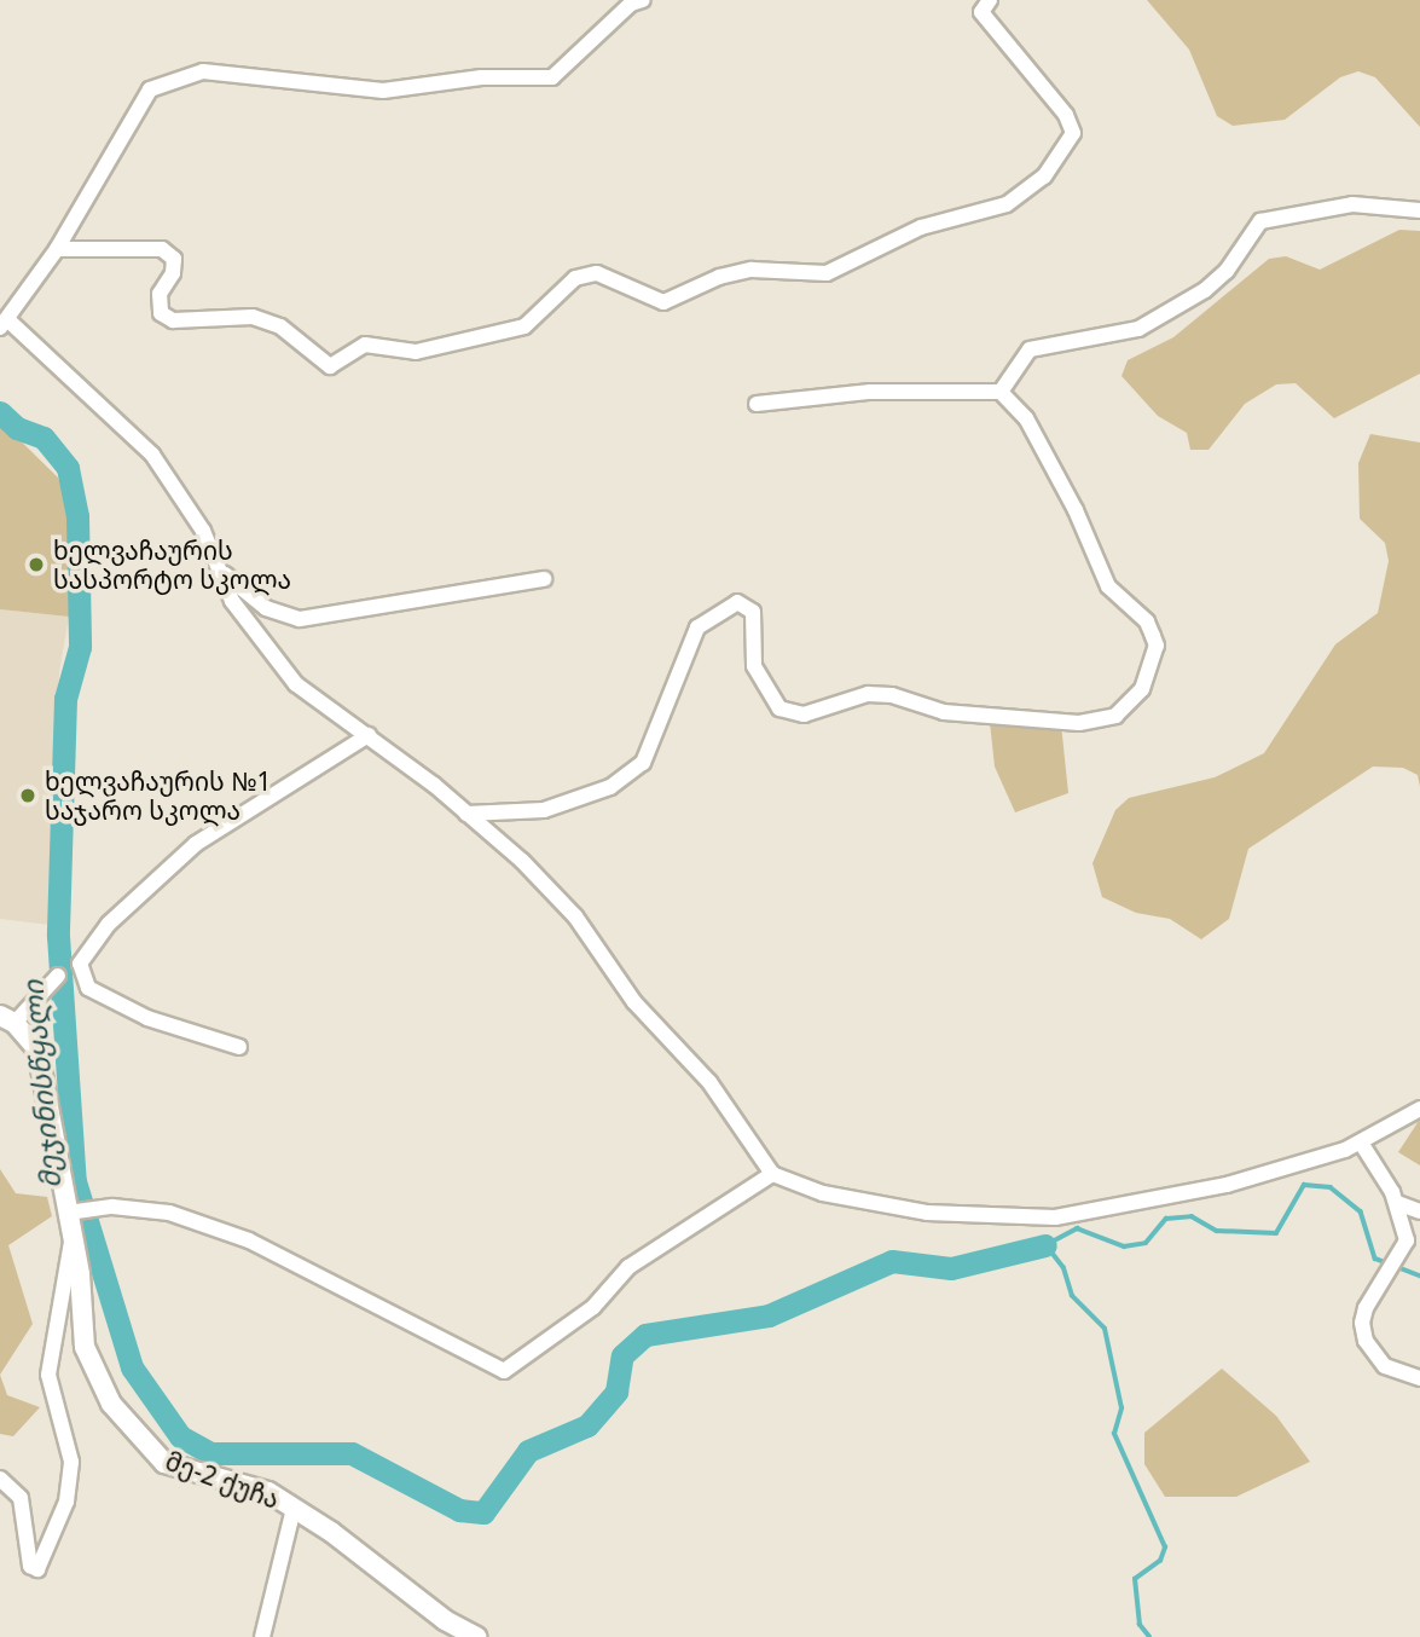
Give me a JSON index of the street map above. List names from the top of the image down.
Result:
{
  "streets": {
    "street": ["მე-2 ქუჩა"]
  },
  "water": ["მეჯინისწყალი"],
  "places": ["ხელვაჩაურის სასპორტო სკოლა", "ხელვაჩაურის №1 საჯარო სკოლა"]
}
